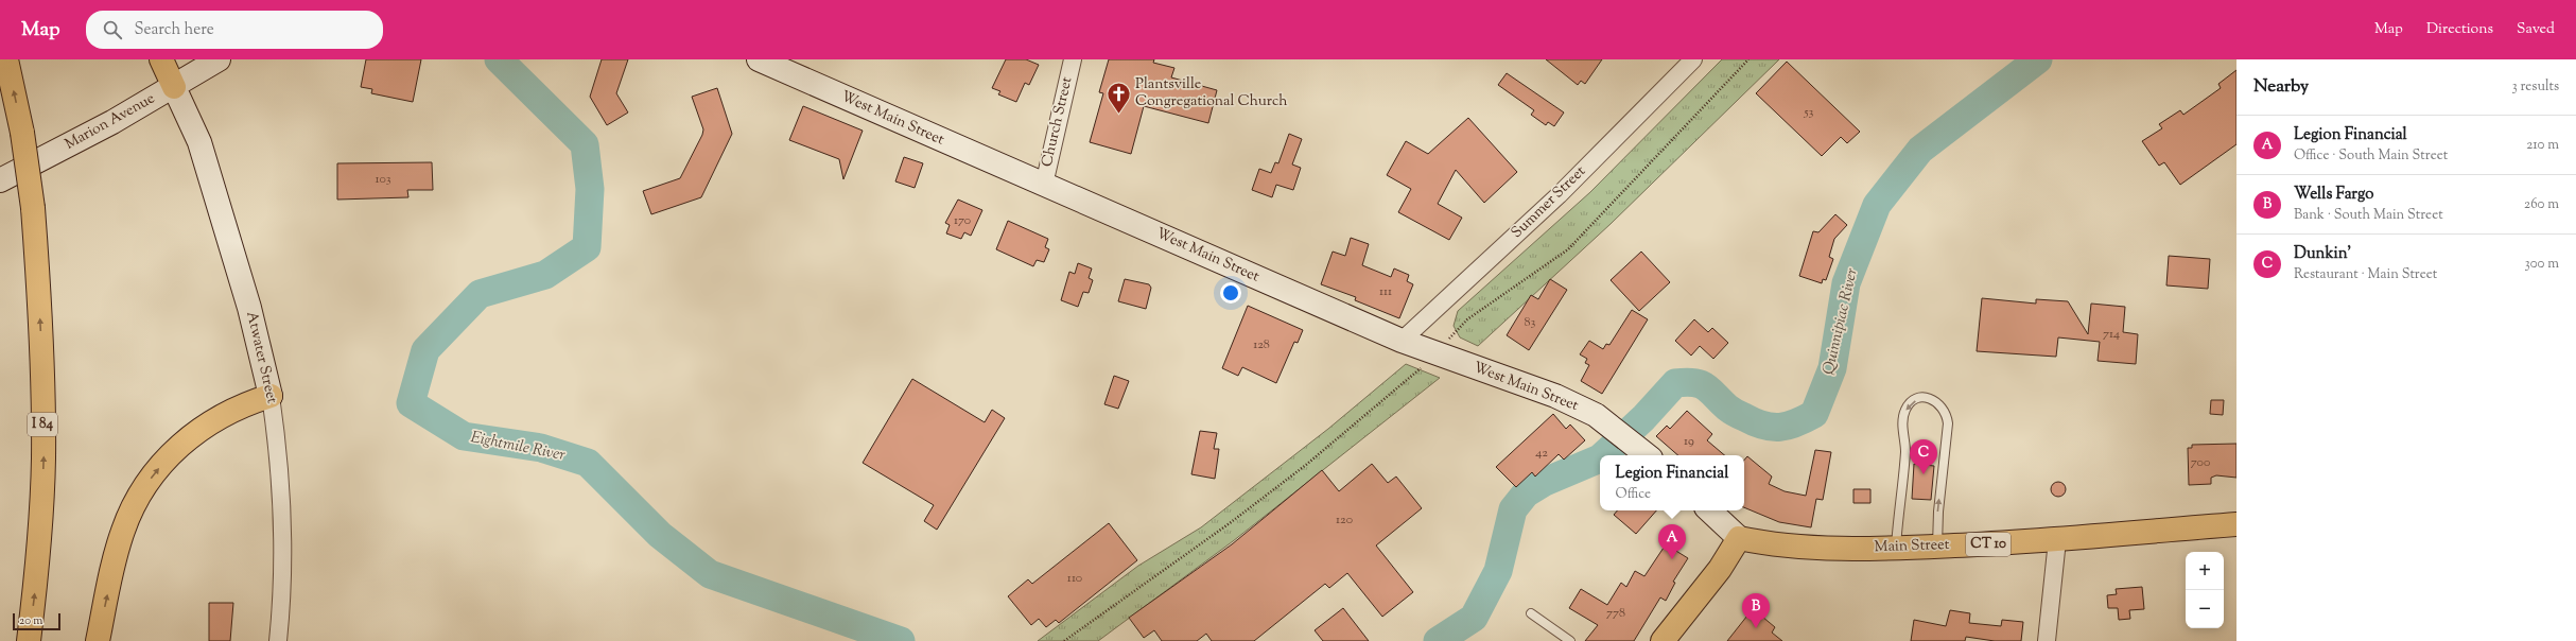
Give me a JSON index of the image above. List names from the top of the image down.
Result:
{
  "streets": {
    "highway": ["I 84", "CT 10", "Main Street"],
    "main road": ["West Main Street", "Marion Avenue", "Atwater Street"],
    "street": ["Church Street", "Summer Street"]
  },
  "crossings": [
    ["West Main Street", "Church Street"],
    ["West Main Street", "Summer Street"],
    ["Marion Avenue", "Atwater Street"]
  ],
  "water": ["Quinnipiac River", "Eightmile River"],
  "places": {
    "church": ["Plantsville Congregational Church"]
  },
  "house_numbers": [
    "53",
    "103",
    "170",
    "111",
    "83",
    "714",
    "128",
    "19",
    "42",
    "700",
    "120",
    "110",
    "778"
  ],
  "scale_bar": "20 m",
  "page": {
    "header": "Map",
    "search": "Search here",
    "nav": ["Map", "Directions", "Saved"],
    "heading": ["Nearby", "3 results"],
    "list": [
      {
        "mark": "A",
        "name": "Legion Financial",
        "note": "Office · South Main Street",
        "value": "210 m"
      },
      {
        "mark": "B",
        "name": "Wells Fargo",
        "note": "Bank · South Main Street",
        "value": "260 m"
      },
      {
        "mark": "C",
        "name": "Dunkin'",
        "note": "Restaurant · Main Street",
        "value": "300 m"
      }
    ],
    "pins": ["C", "A", "B"],
    "popup": ["Legion Financial", "Office"],
    "map_buttons": ["+", "−"],
    "scale": "20 m"
  }
}
